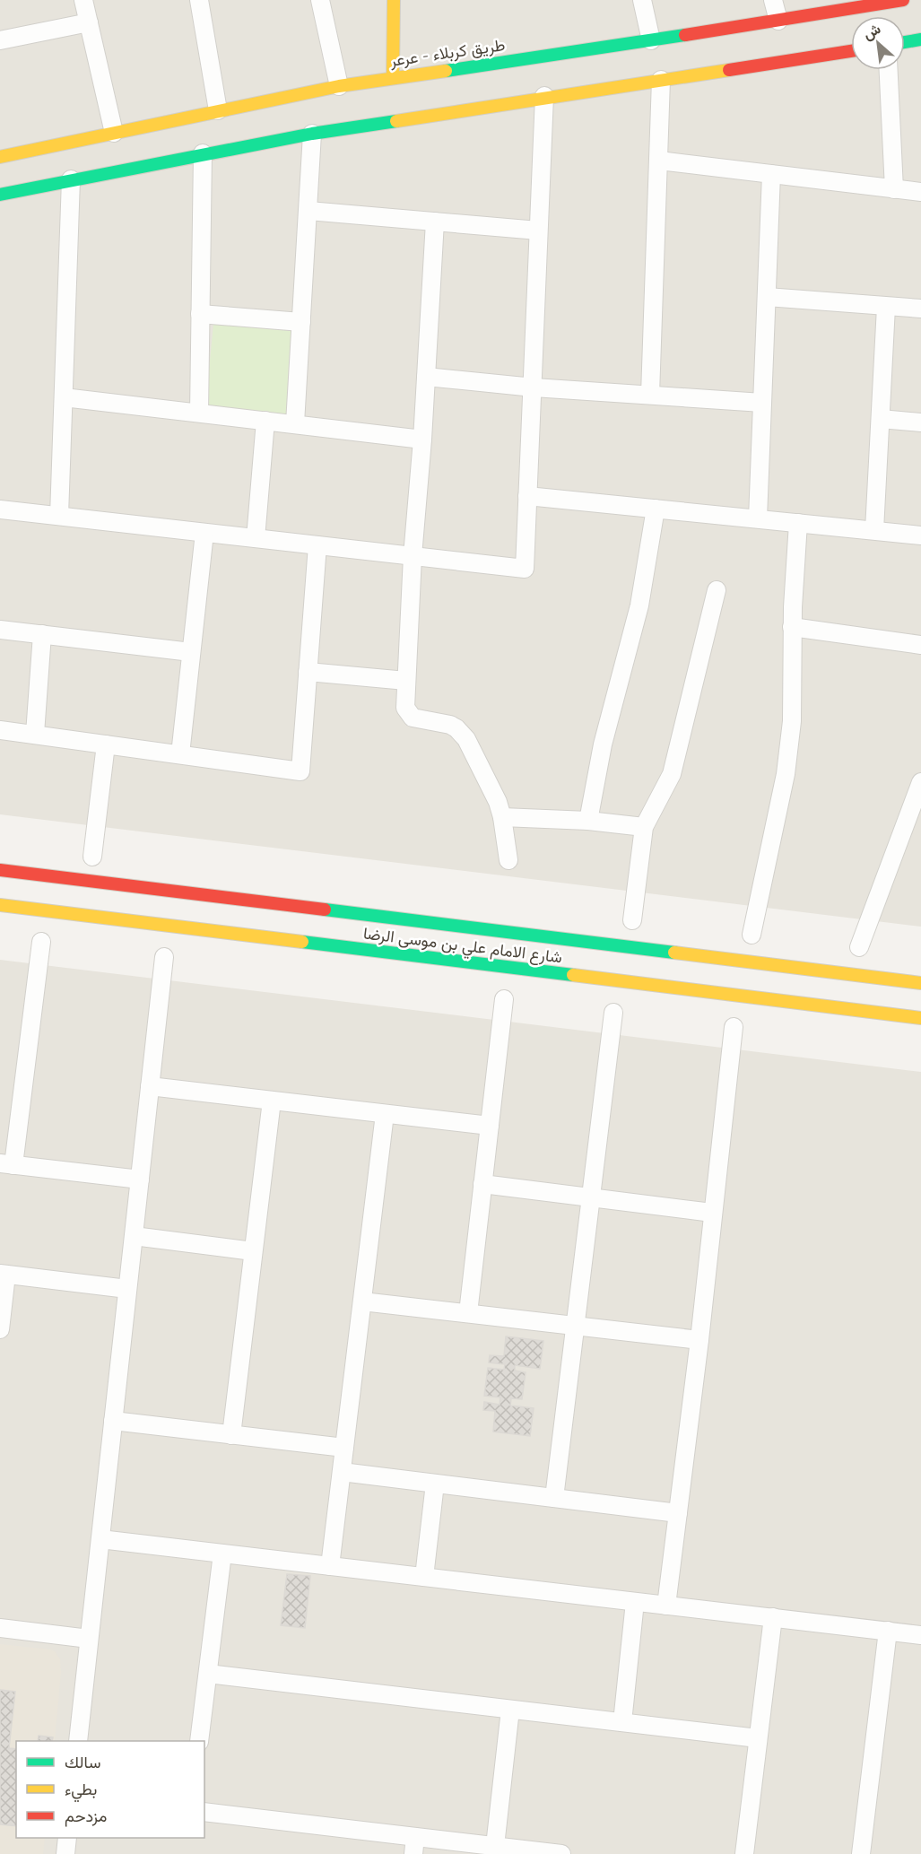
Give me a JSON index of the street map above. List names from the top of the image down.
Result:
{
  "streets": {
    "main road": ["طريق كربلاء - عرعر", "شارع الامام علي بن موسى الرضا"]
  },
  "legend": ["سالك", "بطيء", "مزدحم"],
  "north": "top left"
}
